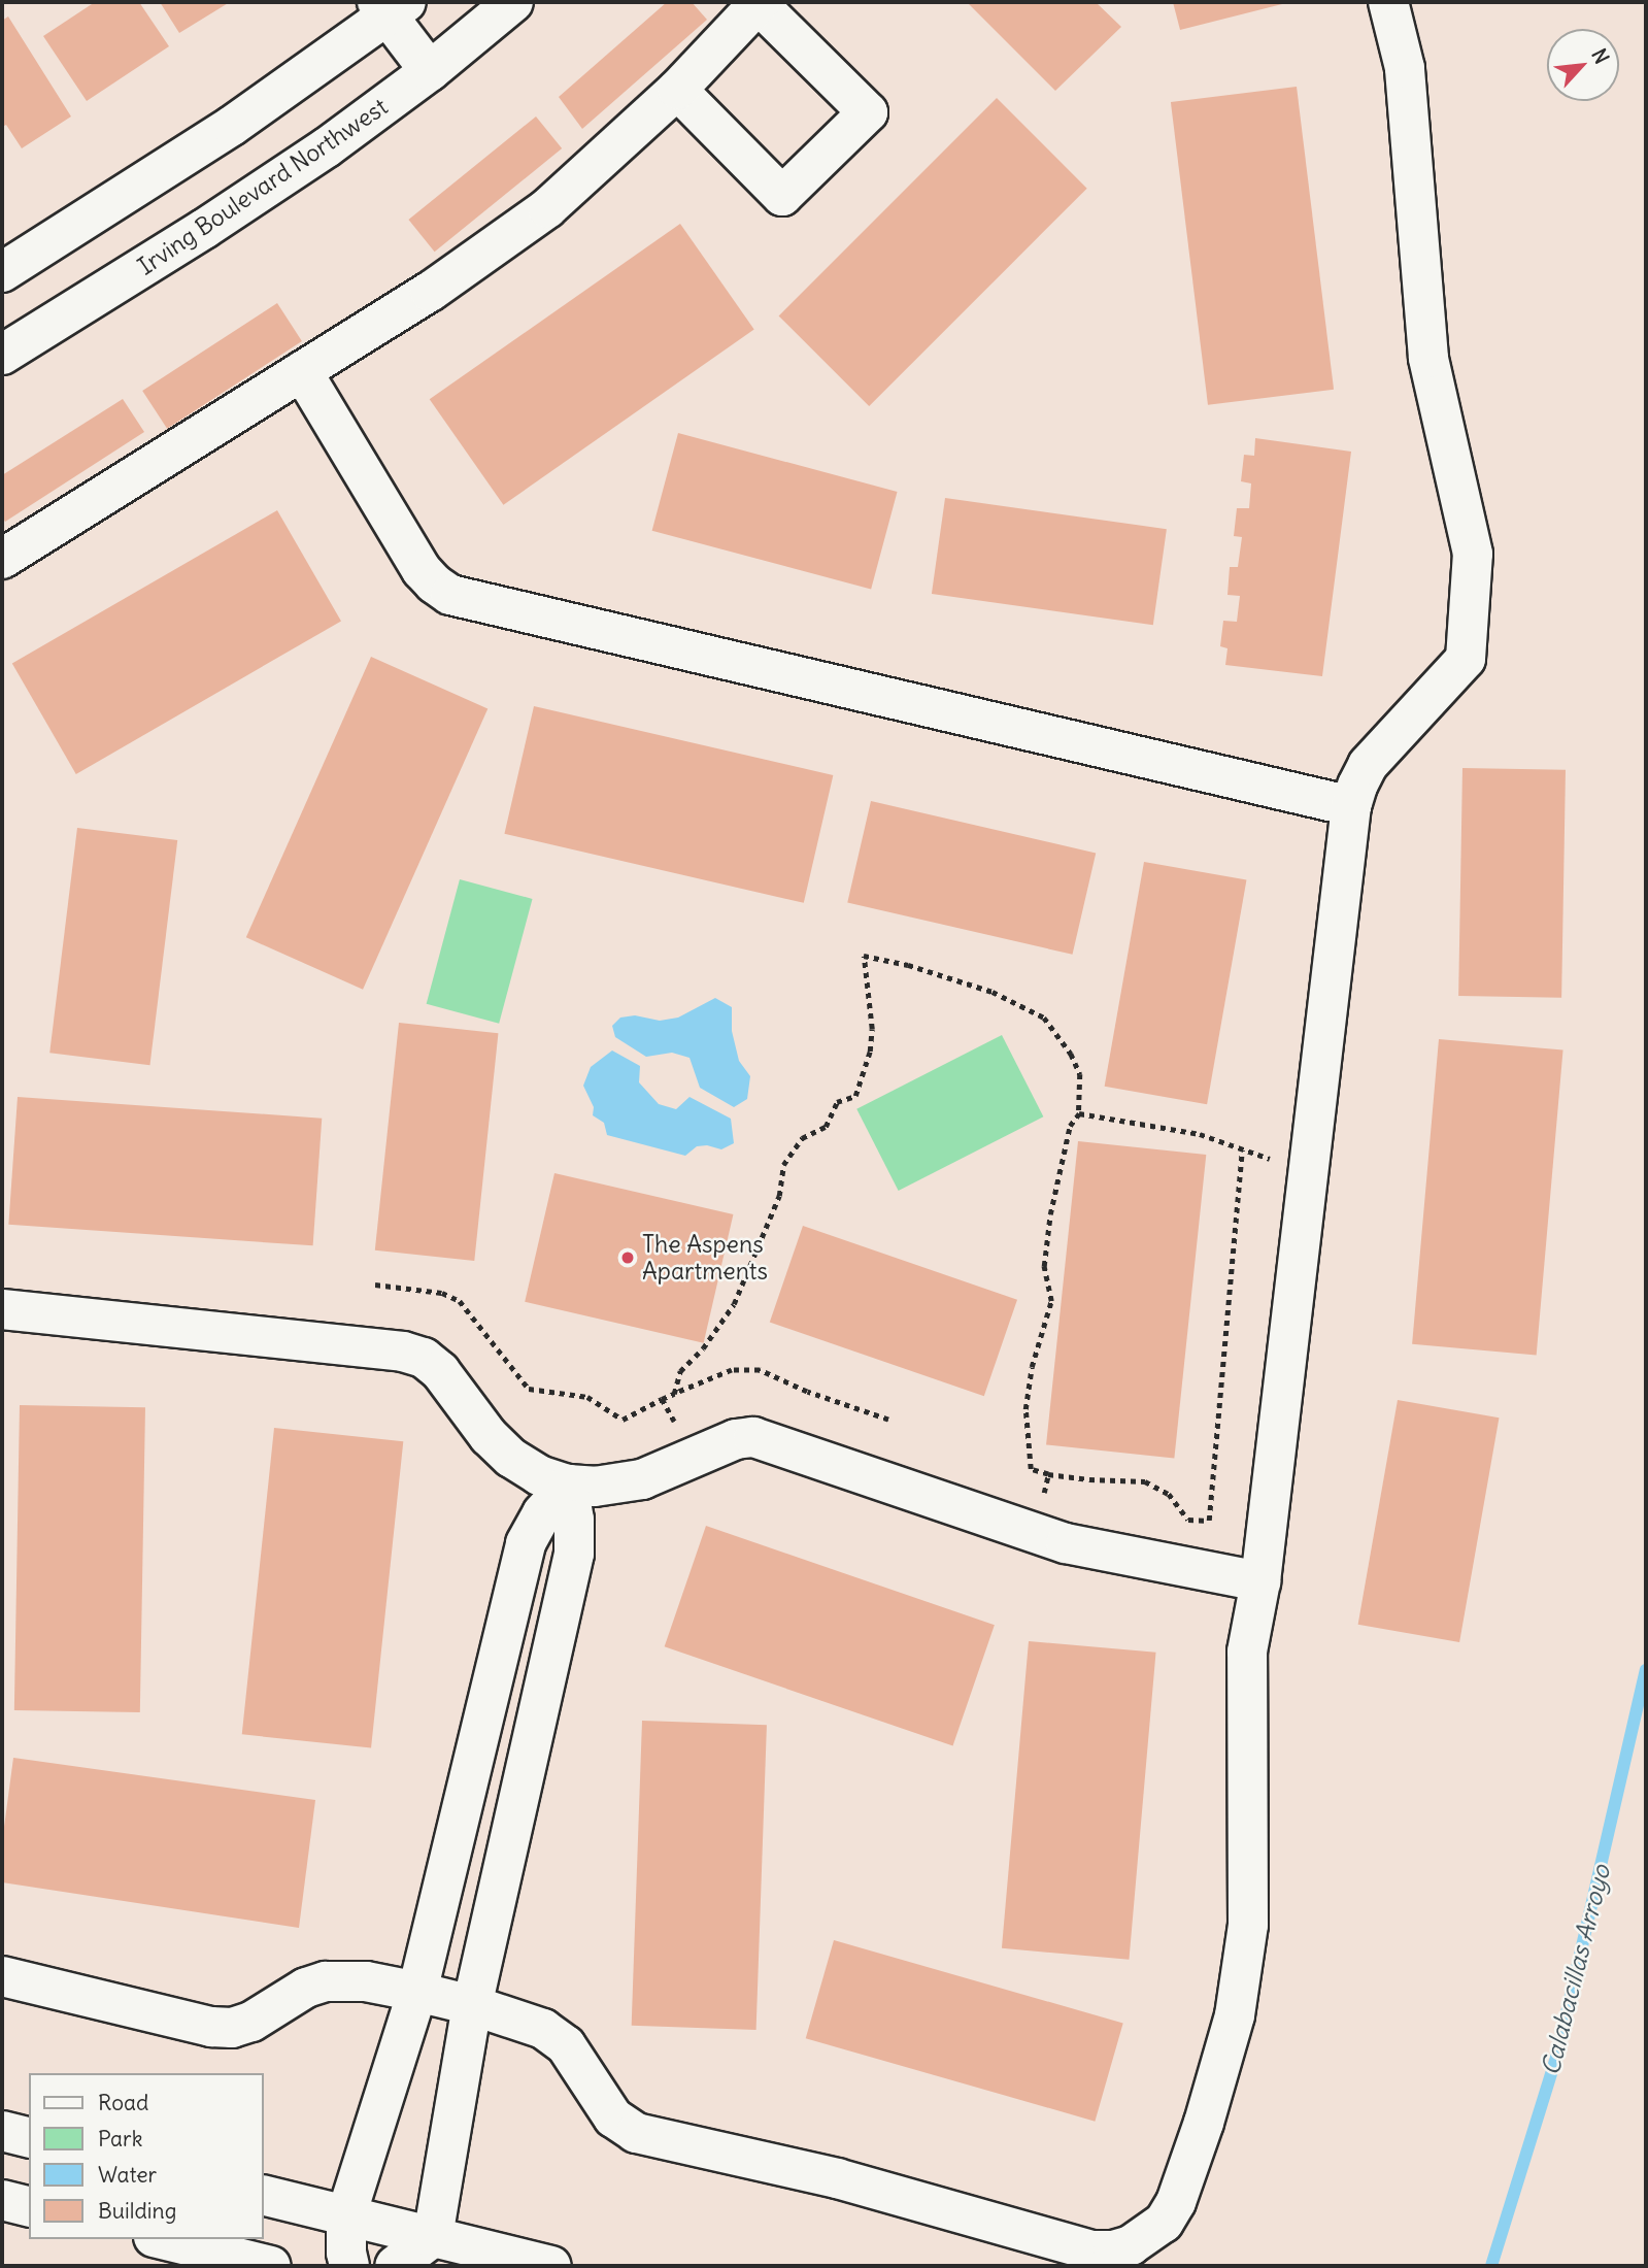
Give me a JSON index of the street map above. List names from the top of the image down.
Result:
{
  "streets": {
    "street": ["Irving Boulevard Northwest"]
  },
  "water": ["Calabacillas Arroyo"],
  "places": ["The Aspens Apartments"],
  "legend": [
    "Road",
    "Park",
    "Water",
    "Building"
  ],
  "north": "top right"
}
